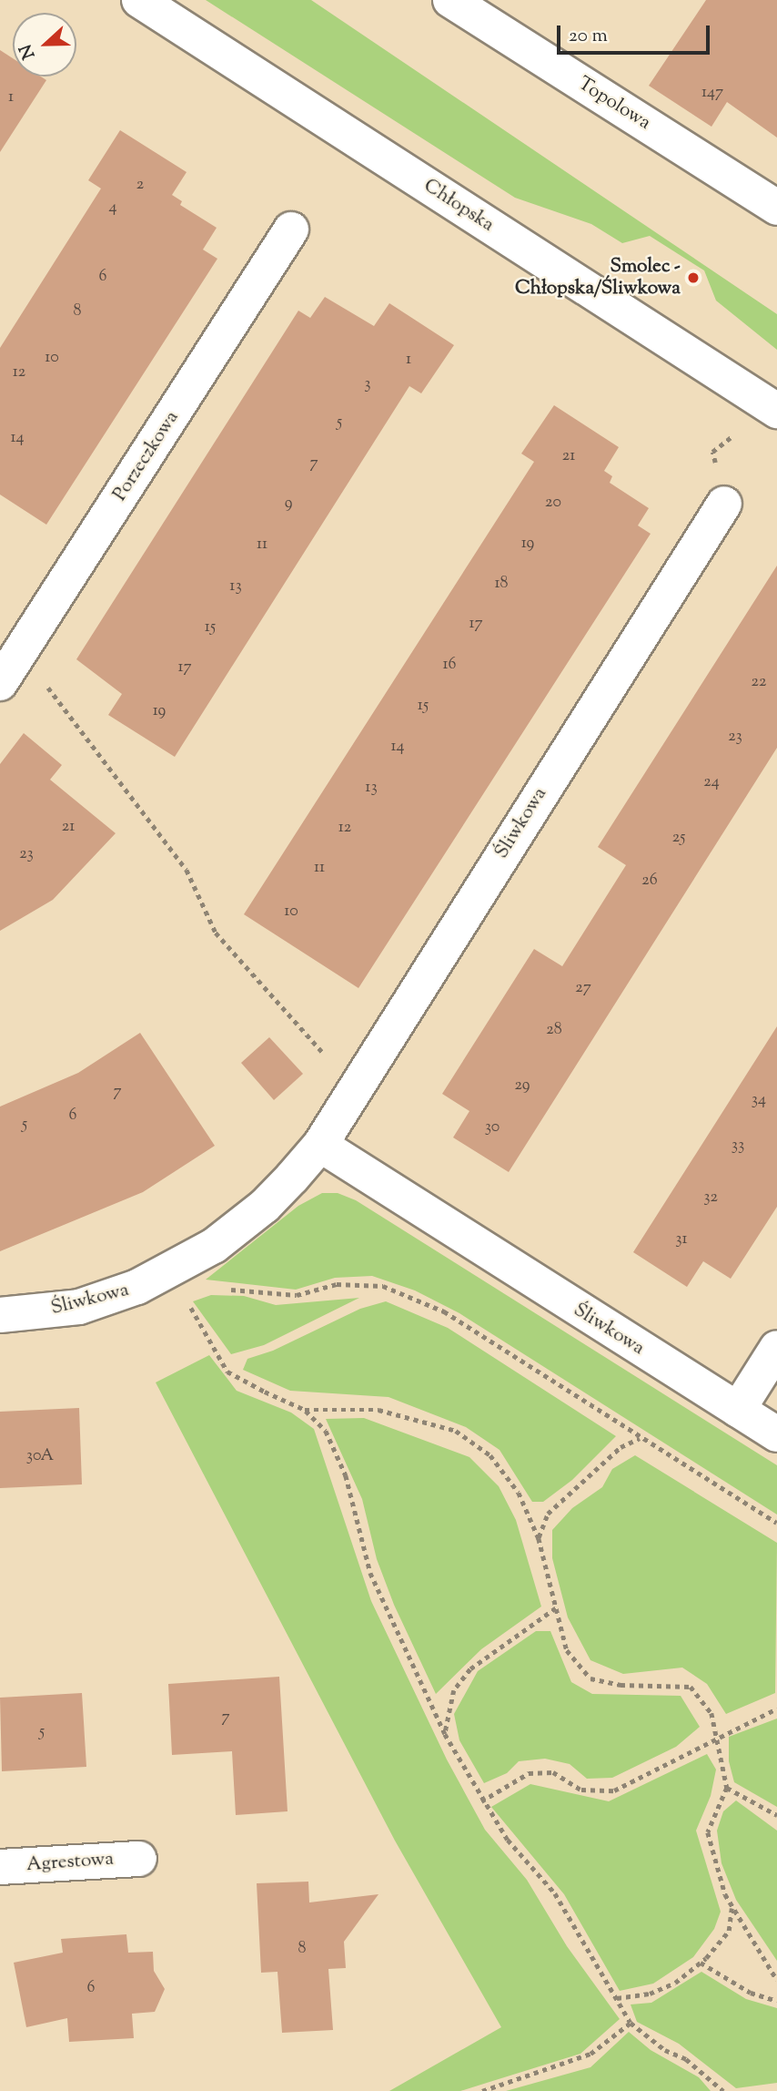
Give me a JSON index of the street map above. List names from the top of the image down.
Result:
{
  "streets": {
    "street": [
      "Topolowa",
      "Chłopska",
      "Porzeczkowa",
      "Śliwkowa",
      "Agrestowa"
    ]
  },
  "places": ["Smolec - Chłopska/Śliwkowa"],
  "house_numbers": [
    "147",
    "1",
    "2",
    "4",
    "6",
    "8",
    "10",
    "1",
    "12",
    "3",
    "5",
    "14",
    "21",
    "7",
    "20",
    "9",
    "19",
    "11",
    "18",
    "13",
    "17",
    "15",
    "16",
    "17",
    "22",
    "15",
    "19",
    "23",
    "14",
    "24",
    "13",
    "21",
    "12",
    "25",
    "23",
    "11",
    "26",
    "10",
    "27",
    "28",
    "29",
    "7",
    "34",
    "6",
    "5",
    "30",
    "33",
    "32",
    "31",
    "30A",
    "7",
    "5",
    "8",
    "6"
  ],
  "scale_bar": "20 m",
  "north": "left"
}
